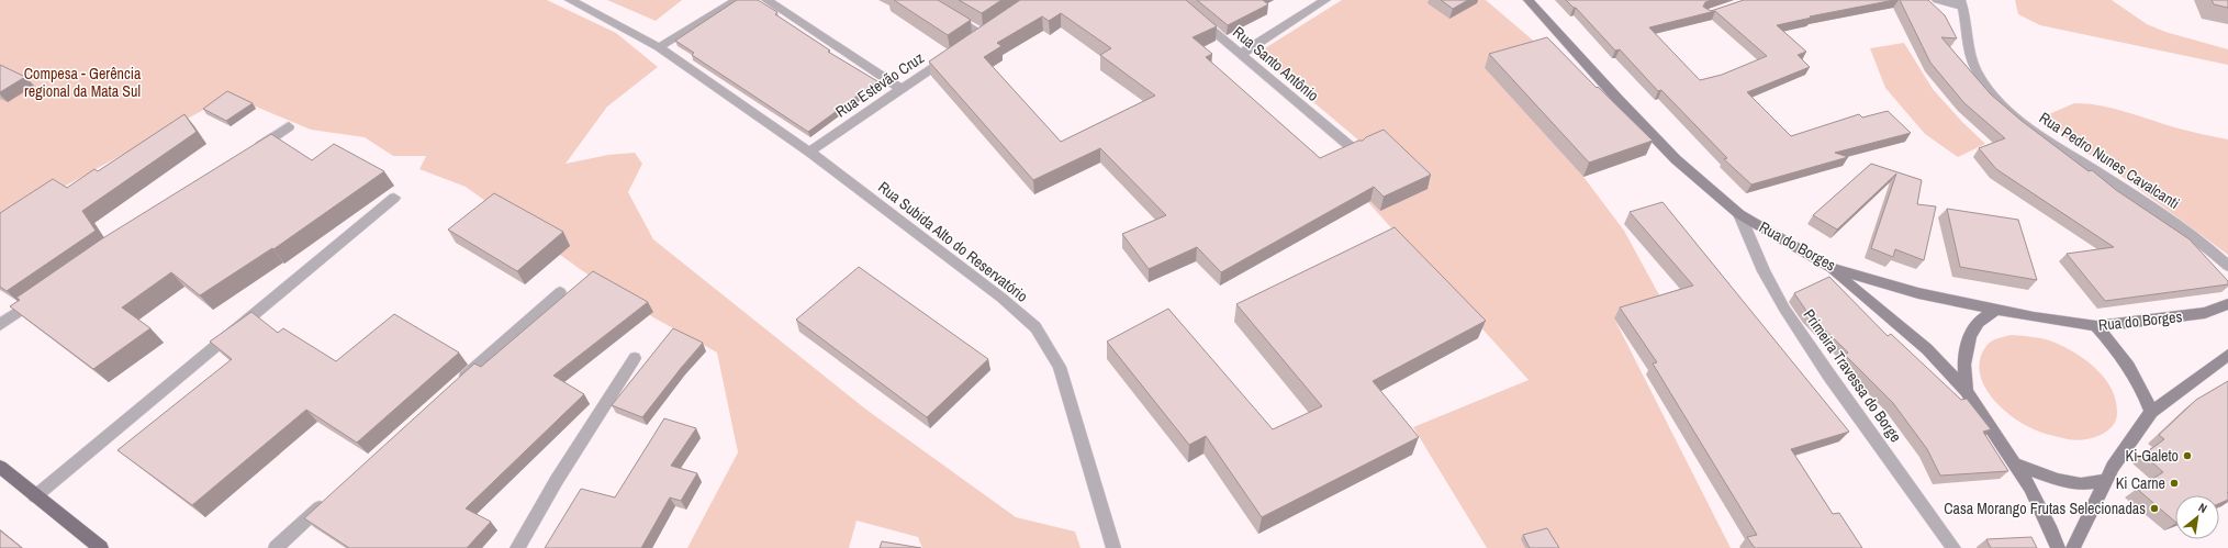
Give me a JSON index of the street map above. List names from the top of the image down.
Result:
{
  "streets": {
    "main road": ["Rua do Borges"],
    "street": [
      "Rua Santo Antônio",
      "Rua Estevão Cruz",
      "Rua Pedro Nunes Cavalcanti",
      "Rua Subida Alto do Reservatório",
      "Primeira Travessa do Borge"
    ]
  },
  "crossings": [
    ["Rua Estevão Cruz", "Rua Subida Alto do Reservatório"],
    ["Rua do Borges", "Primeira Travessa do Borge"]
  ],
  "parks": ["Compesa - Gerência regional da Mata Sul"],
  "places": ["Ki-Galeto", "Ki Carne", "Casa Morango Frutas Selecionadas"],
  "north": "top right"
}
